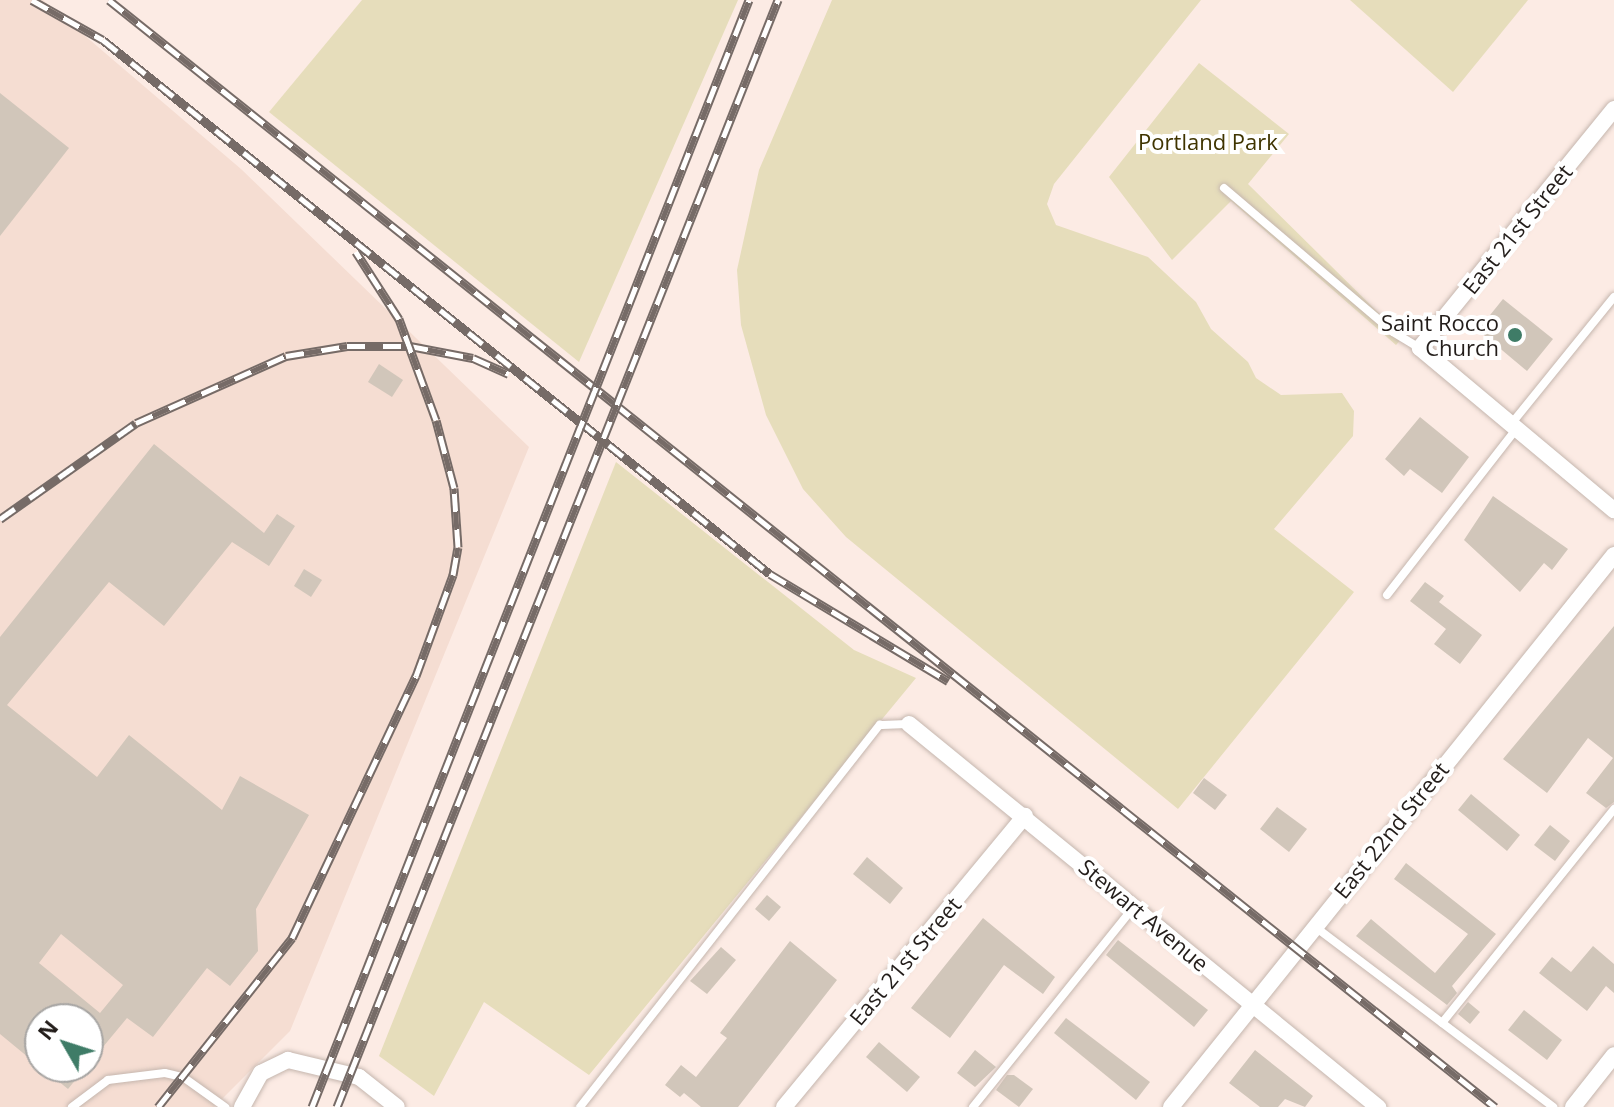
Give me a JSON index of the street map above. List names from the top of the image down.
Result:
{
  "streets": {
    "street": ["East 21st Street", "East 22nd Street", "Stewart Avenue"]
  },
  "crossings": [
    ["East 21st Street", "Stewart Avenue"],
    ["East 22nd Street", "Stewart Avenue"]
  ],
  "parks": ["Portland Park"],
  "places": ["Saint Rocco Church"],
  "north": "top left"
}
